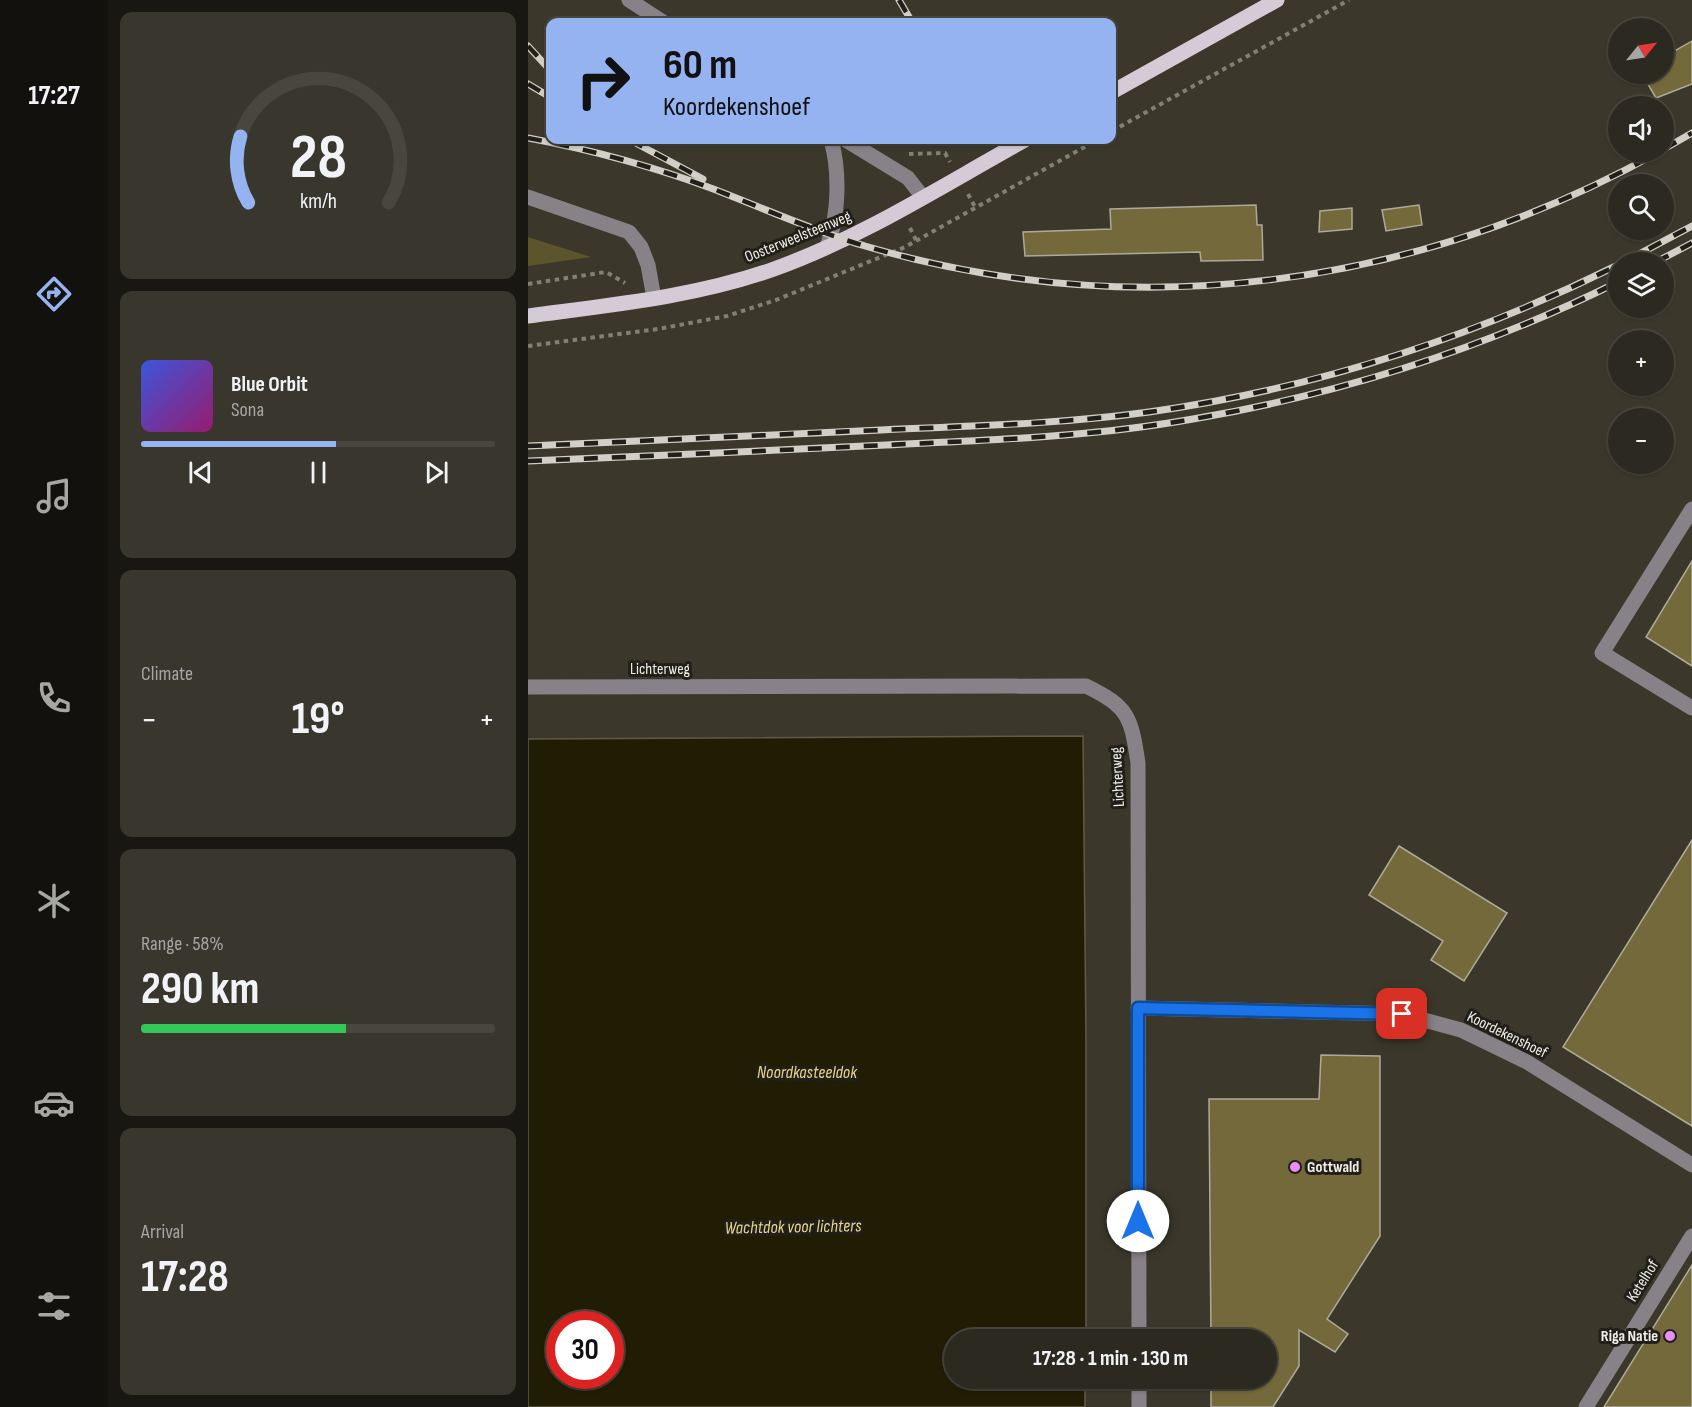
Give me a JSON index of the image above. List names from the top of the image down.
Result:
{
  "streets": {
    "main road": ["Oosterweelsteenweg"],
    "street": ["Lichterweg", "Koordekenshoef", "Ketelhof"]
  },
  "crossings": [
    ["Lichterweg", "Koordekenshoef"]
  ],
  "water": ["Noordkasteeldok", "Wachtdok voor lichters"],
  "places": ["Gottwald", "Riga Natie"],
  "north": "top right",
  "page": {
    "tabs": "17:27",
    "map_buttons": ["+", "−"],
    "turn": ["60 m", "Koordekenshoef"],
    "song": ["Blue Orbit", "Sona"],
    "tile": [
      "Climate",
      ["Range · 58%", "290 km"],
      ["Arrival", "17:28"]
    ],
    "heat": ["−", "19°", "+"],
    "limit": "30",
    "trip": "17:28 · 1 min · 130 m",
    "gauge": ["28", "km/h"]
  }
}
